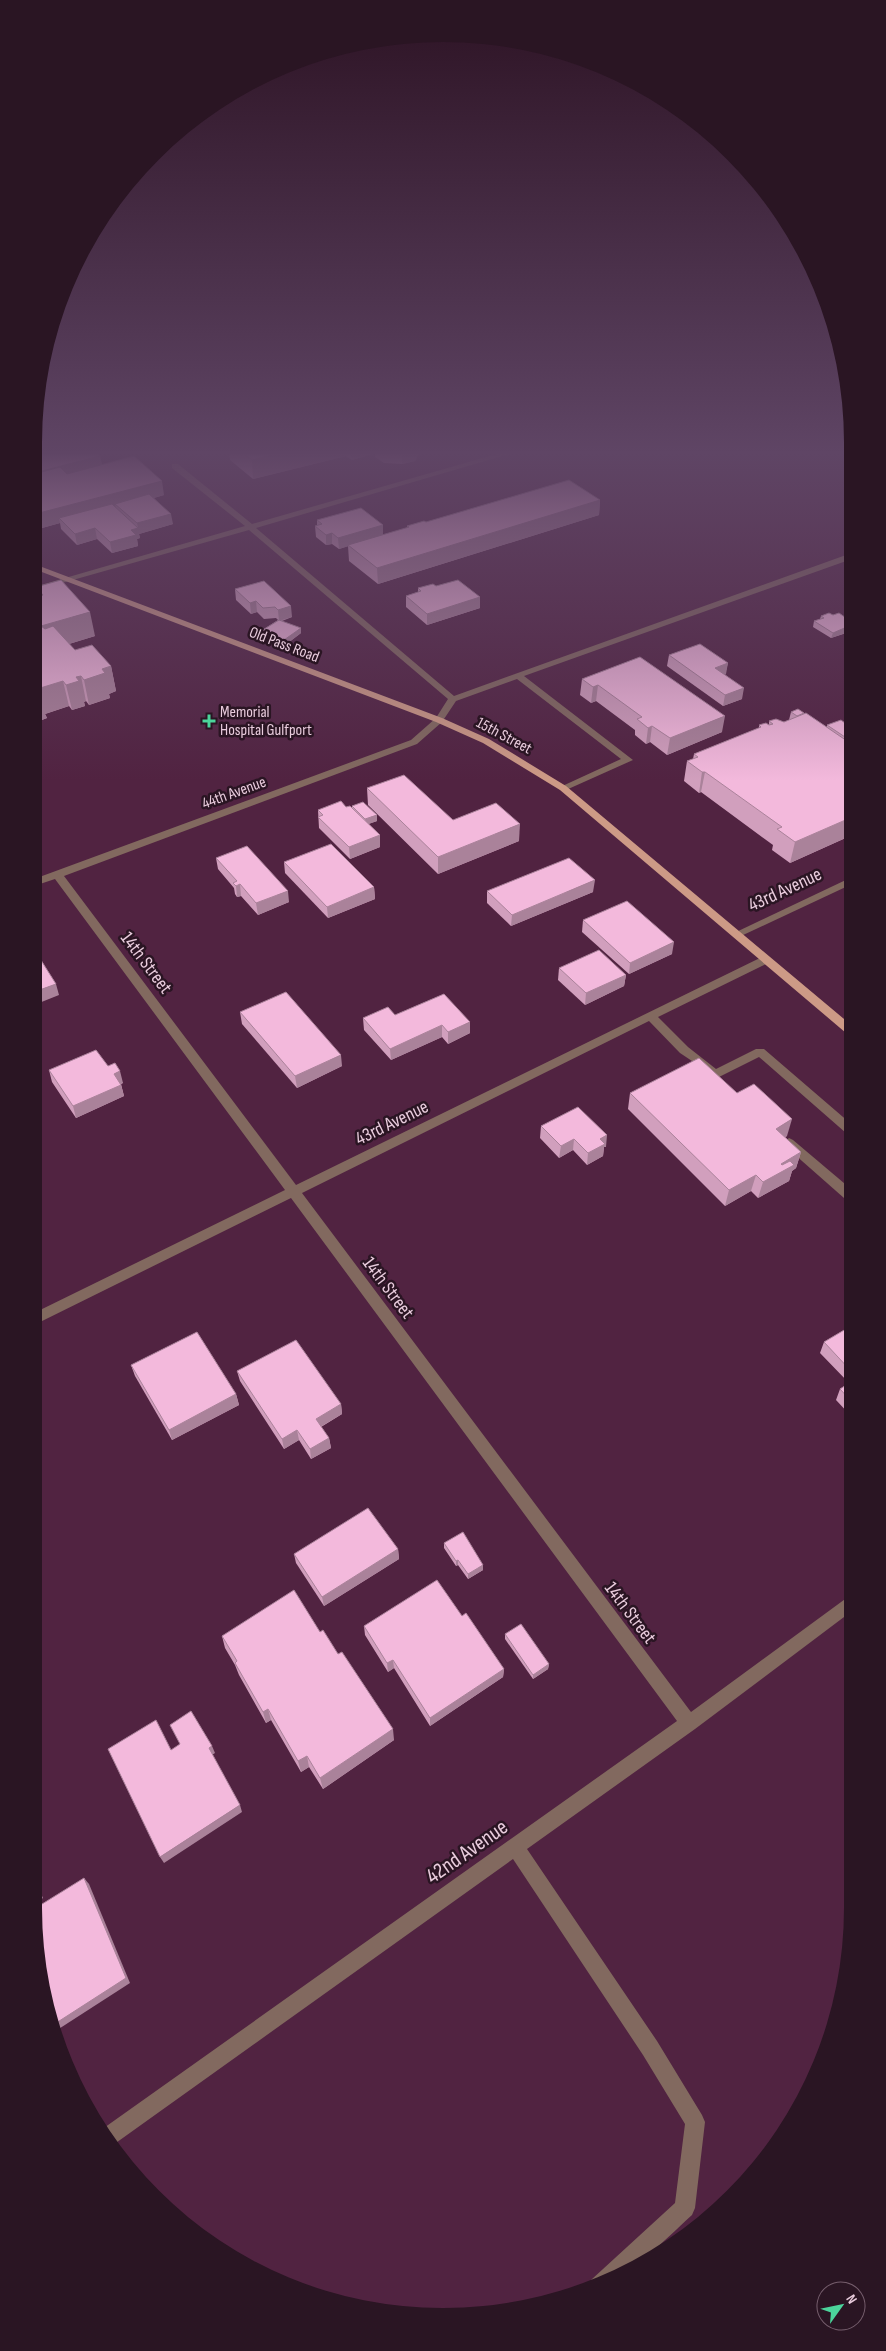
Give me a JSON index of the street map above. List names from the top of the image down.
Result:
{
  "streets": {
    "main road": ["Old Pass Road", "15th Street"],
    "street": [
      "44th Avenue",
      "43rd Avenue",
      "14th Street",
      "42nd Avenue"
    ]
  },
  "crossings": [
    ["Old Pass Road", "15th Street"],
    ["Old Pass Road", "44th Avenue"],
    ["15th Street", "44th Avenue"],
    ["15th Street", "43rd Avenue"],
    ["44th Avenue", "14th Street"],
    ["43rd Avenue", "14th Street"],
    ["14th Street", "42nd Avenue"]
  ],
  "places": {
    "health": ["Memorial Hospital Gulfport"]
  },
  "north": "top right"
}
